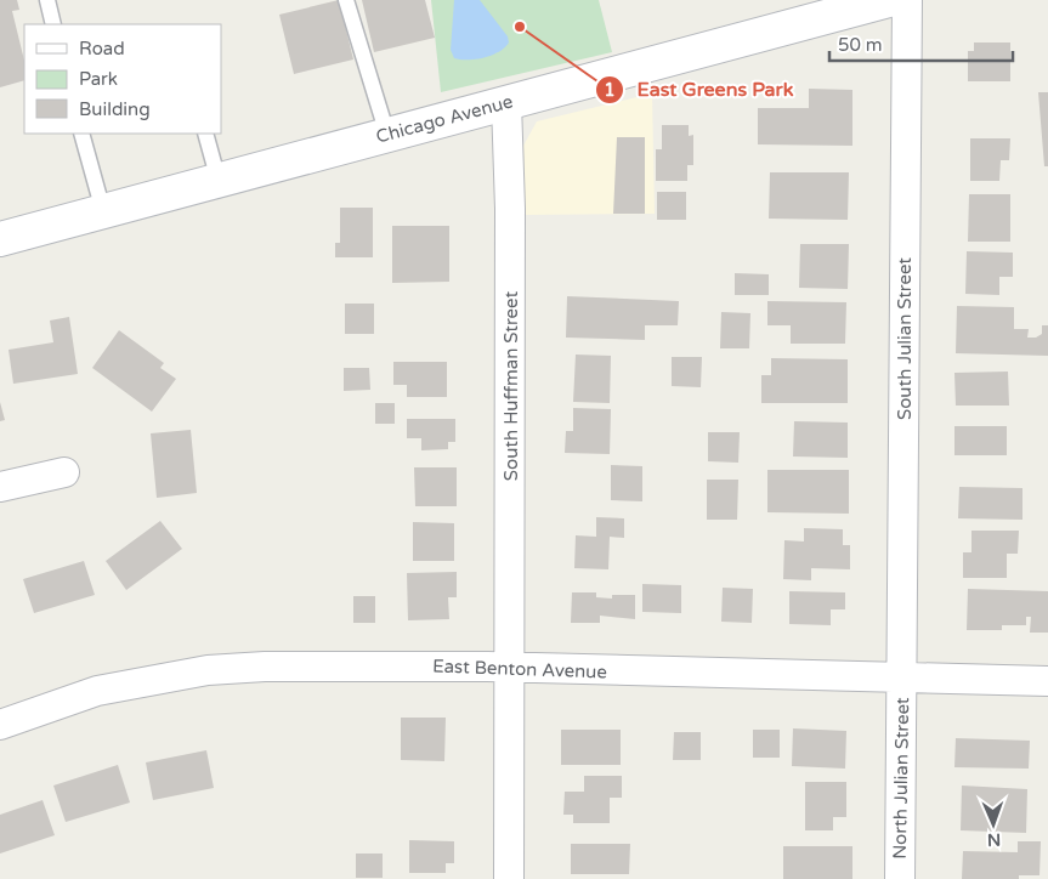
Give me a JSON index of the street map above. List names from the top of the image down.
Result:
{
  "streets": {
    "main road": ["Chicago Avenue"],
    "street": [
      "South Julian Street",
      "South Huffman Street",
      "East Benton Avenue",
      "North Julian Street"
    ]
  },
  "crossings": [
    ["Chicago Avenue", "South Huffman Street"],
    ["South Julian Street", "East Benton Avenue"],
    ["South Julian Street", "North Julian Street"],
    ["South Huffman Street", "East Benton Avenue"],
    ["East Benton Avenue", "North Julian Street"]
  ],
  "places": ["East Greens Park"],
  "legend": ["Road", "Park", "Building"],
  "scale_bar": "50 m",
  "north": "bottom"
}
